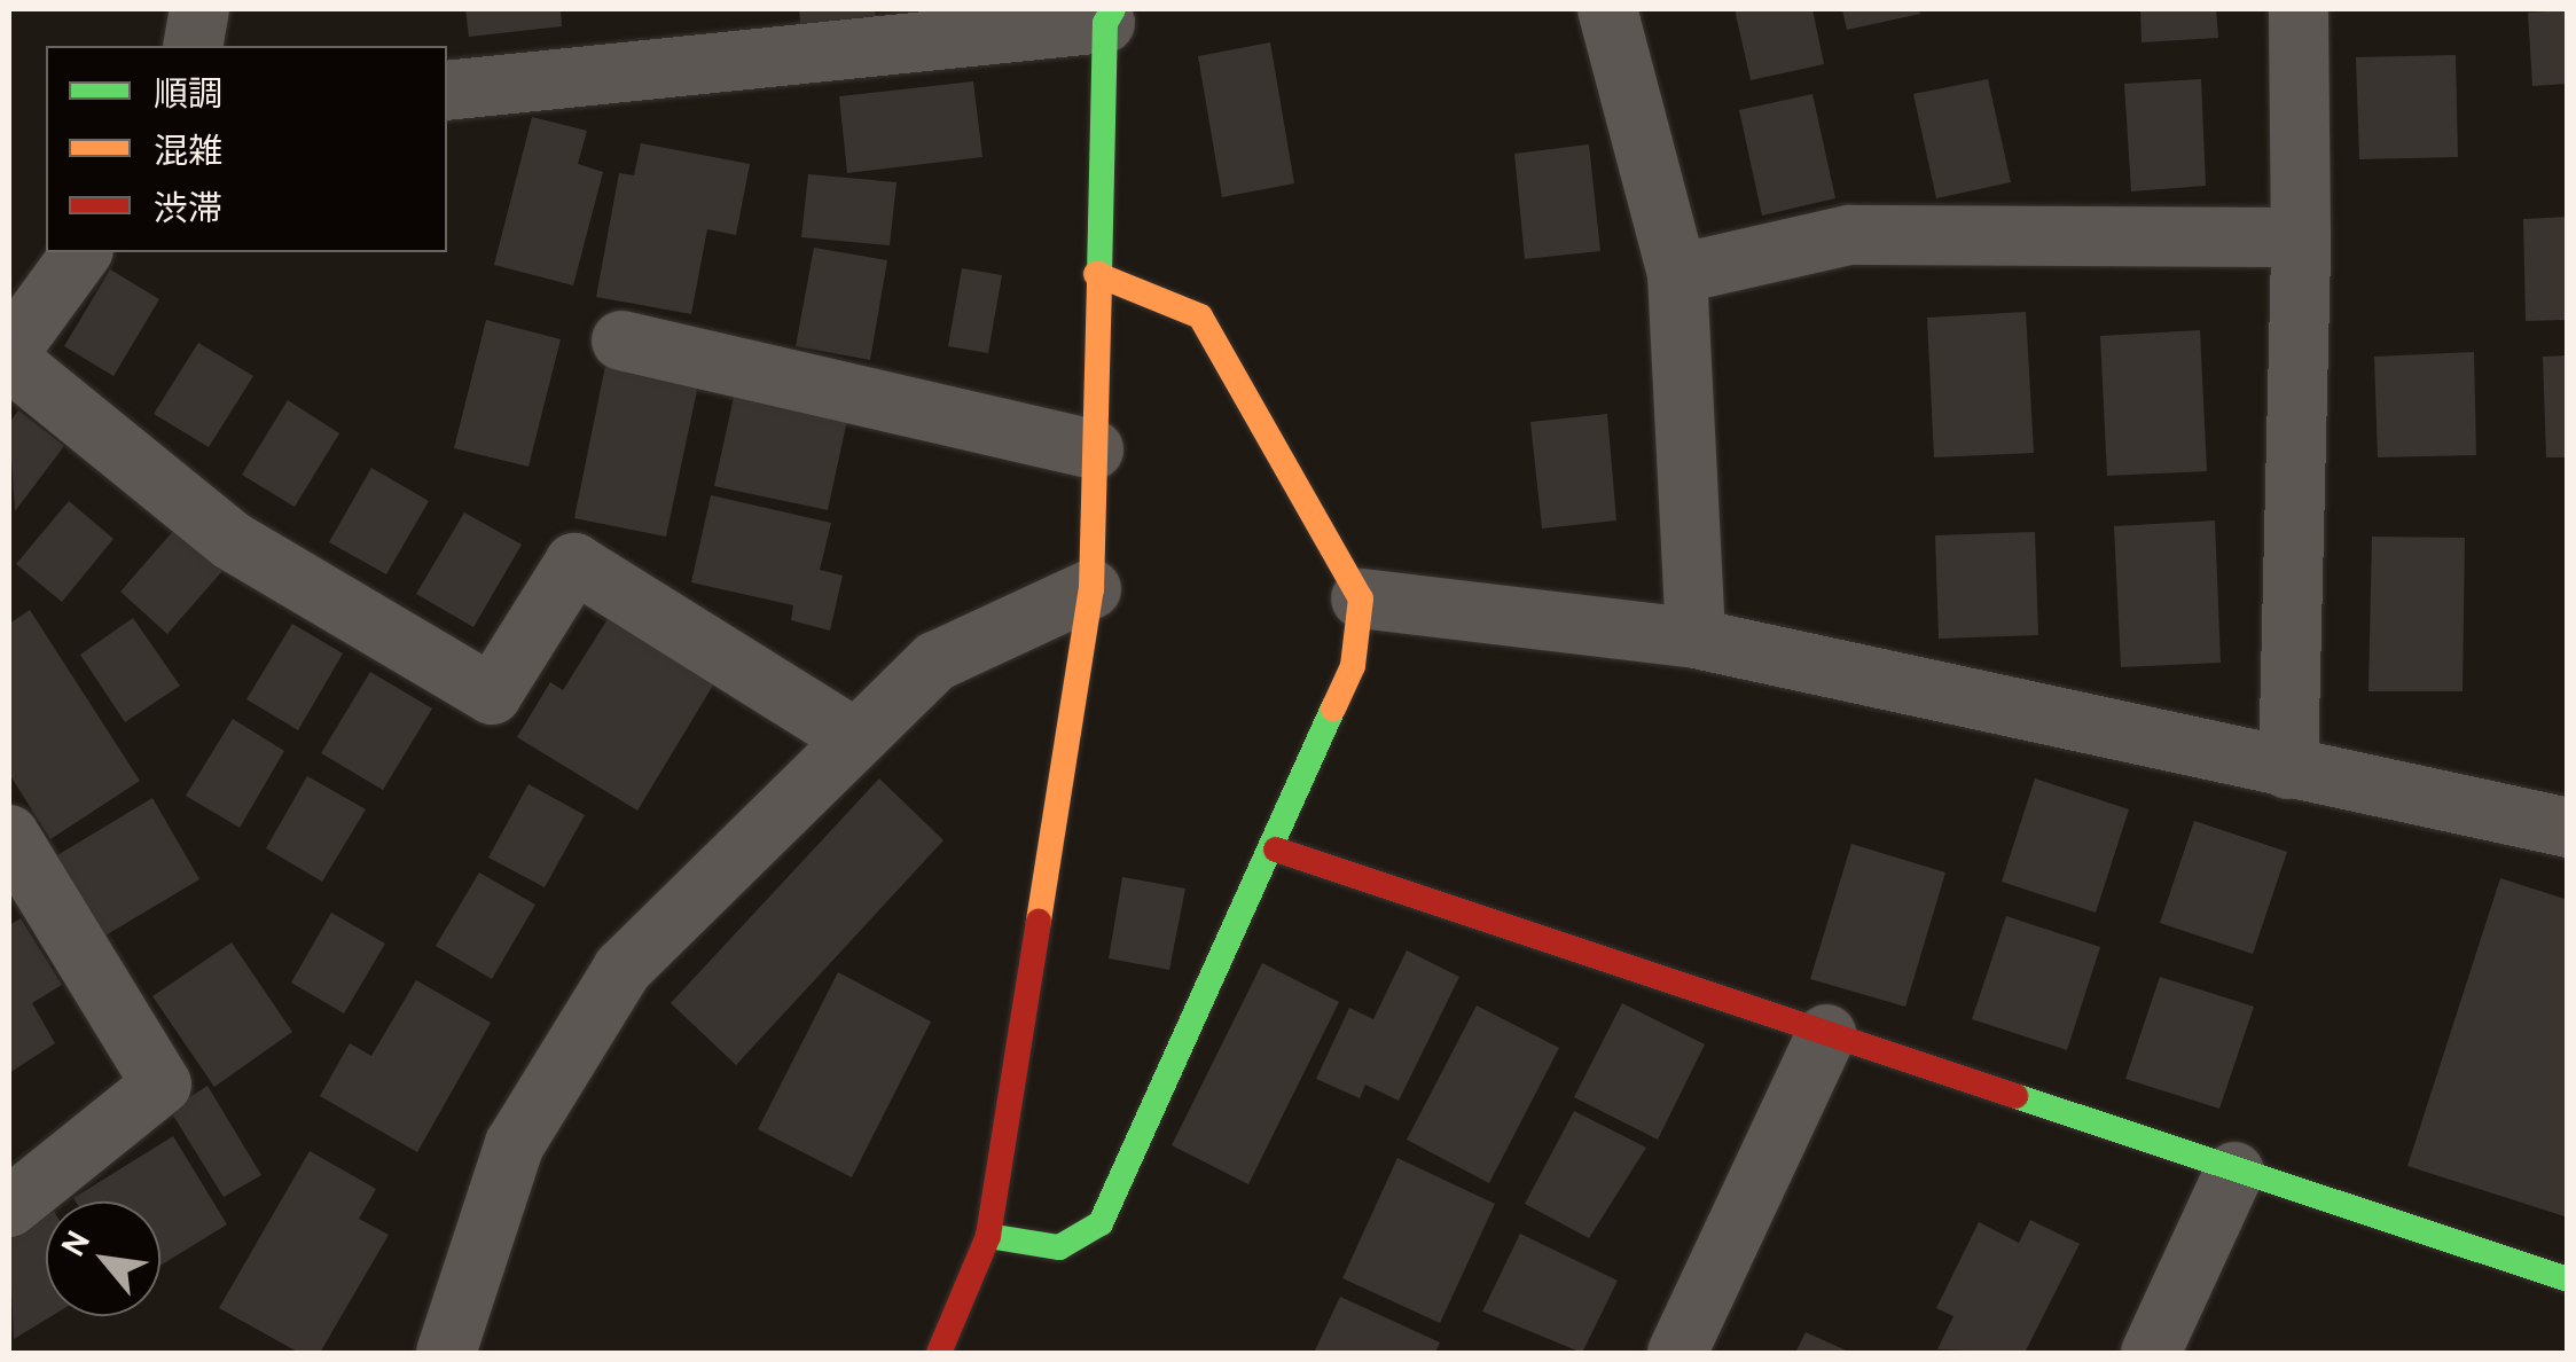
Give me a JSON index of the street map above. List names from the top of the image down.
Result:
{
  "legend": ["順調", "混雑", "渋滞"],
  "north": "top left"
}
